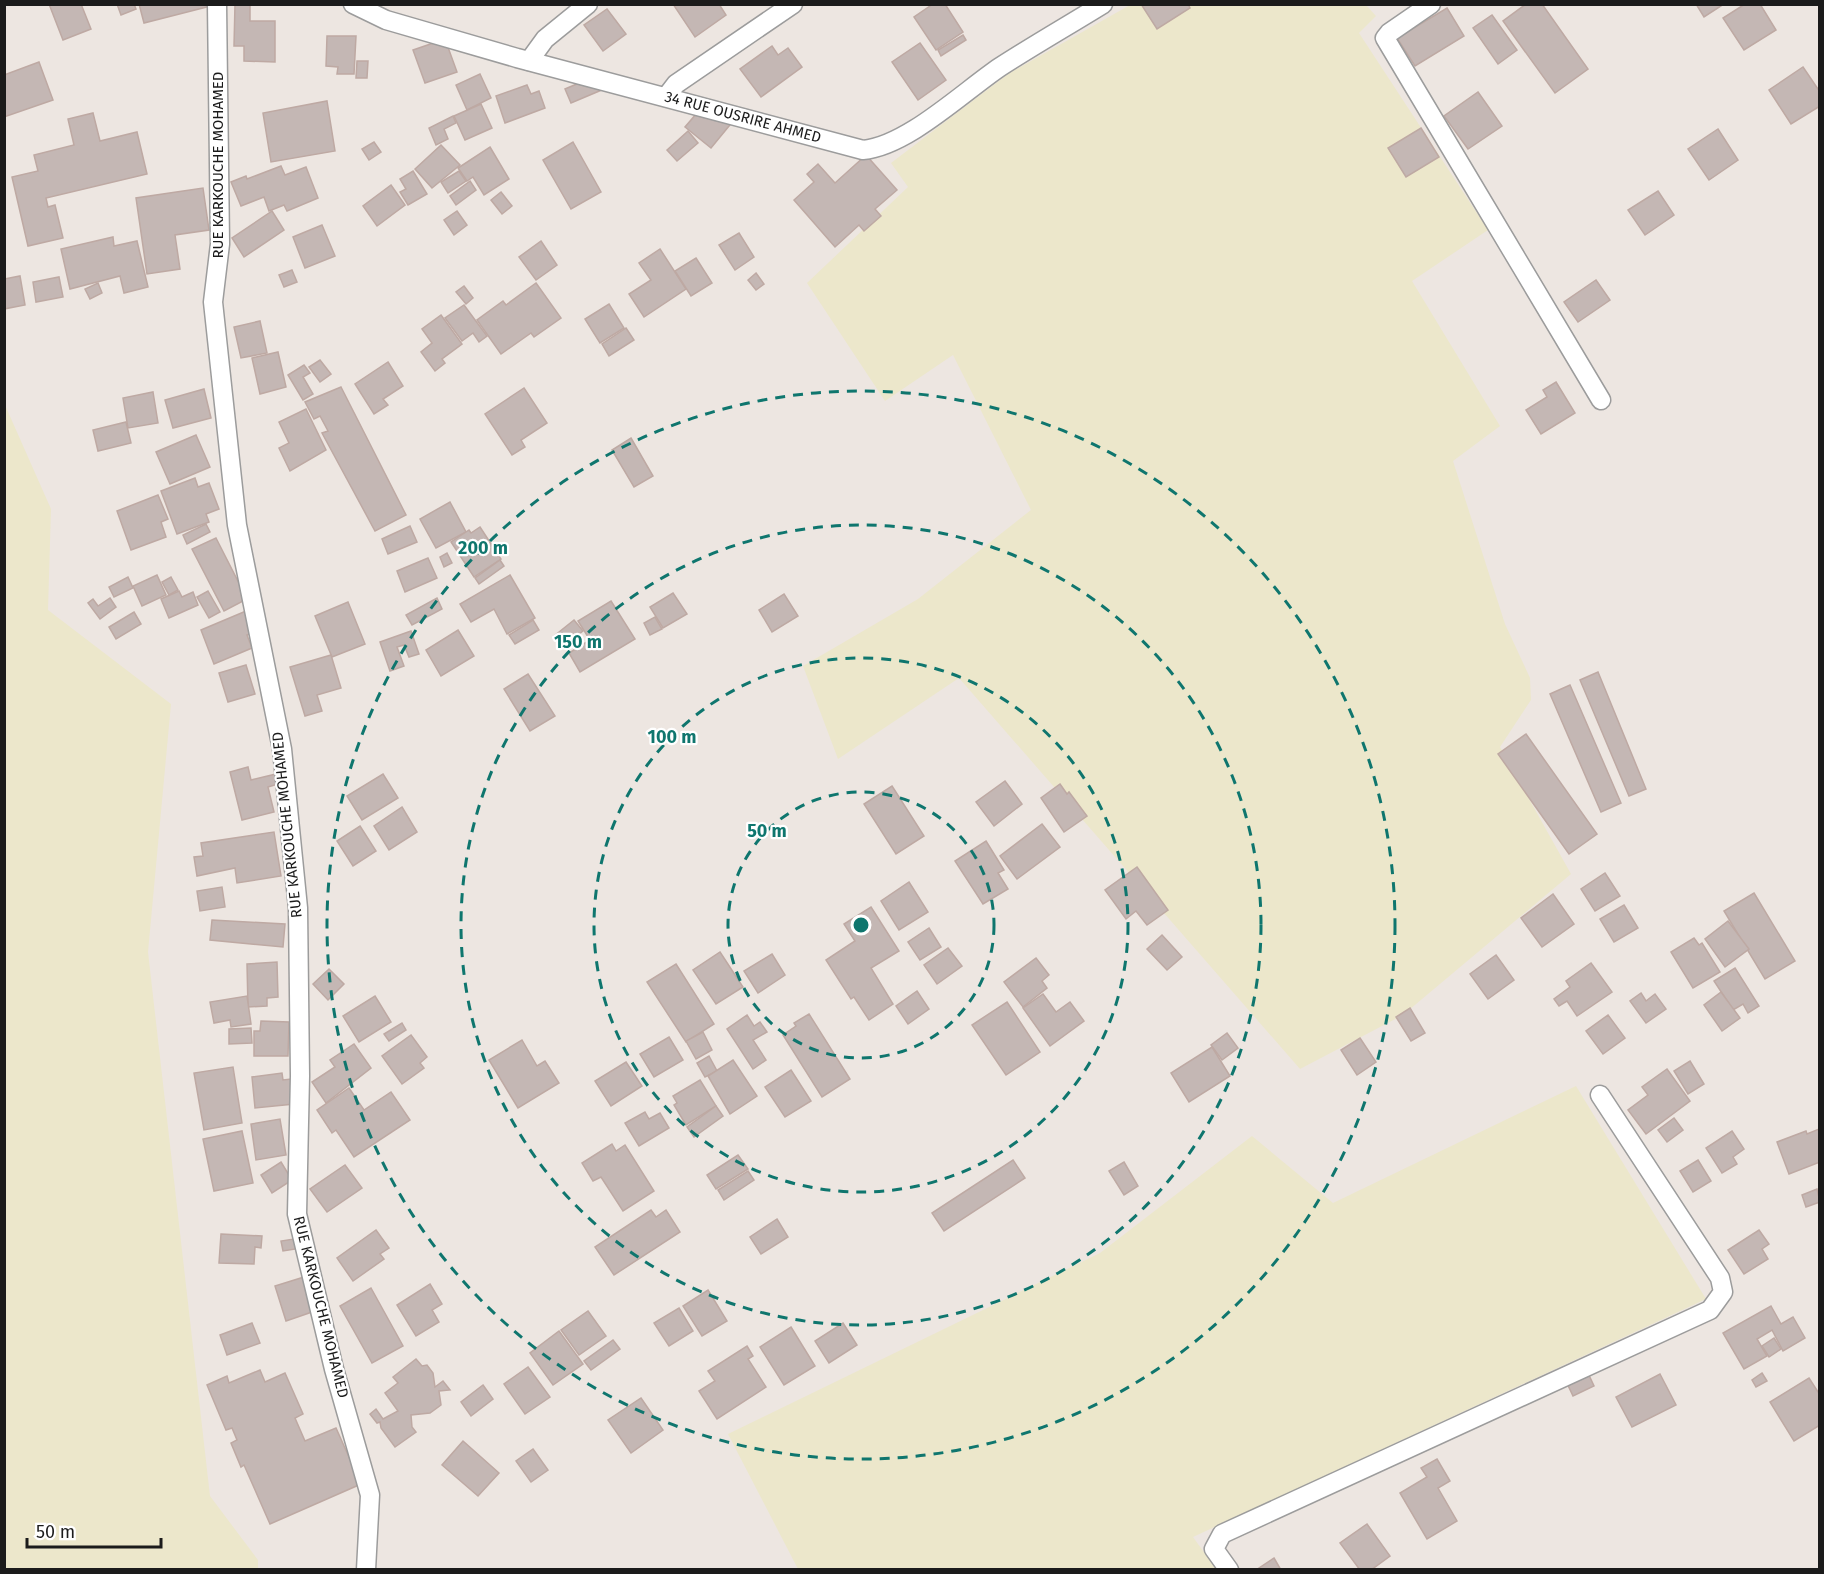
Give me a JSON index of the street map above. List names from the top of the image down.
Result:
{
  "streets": {
    "street": ["34 RUE OUSRIRE AHMED", "RUE KARKOUCHE MOHAMED"]
  },
  "scale_bar": "50 m",
  "rings": [
    "200 m",
    "150 m",
    "100 m",
    "50 m"
  ]
}
